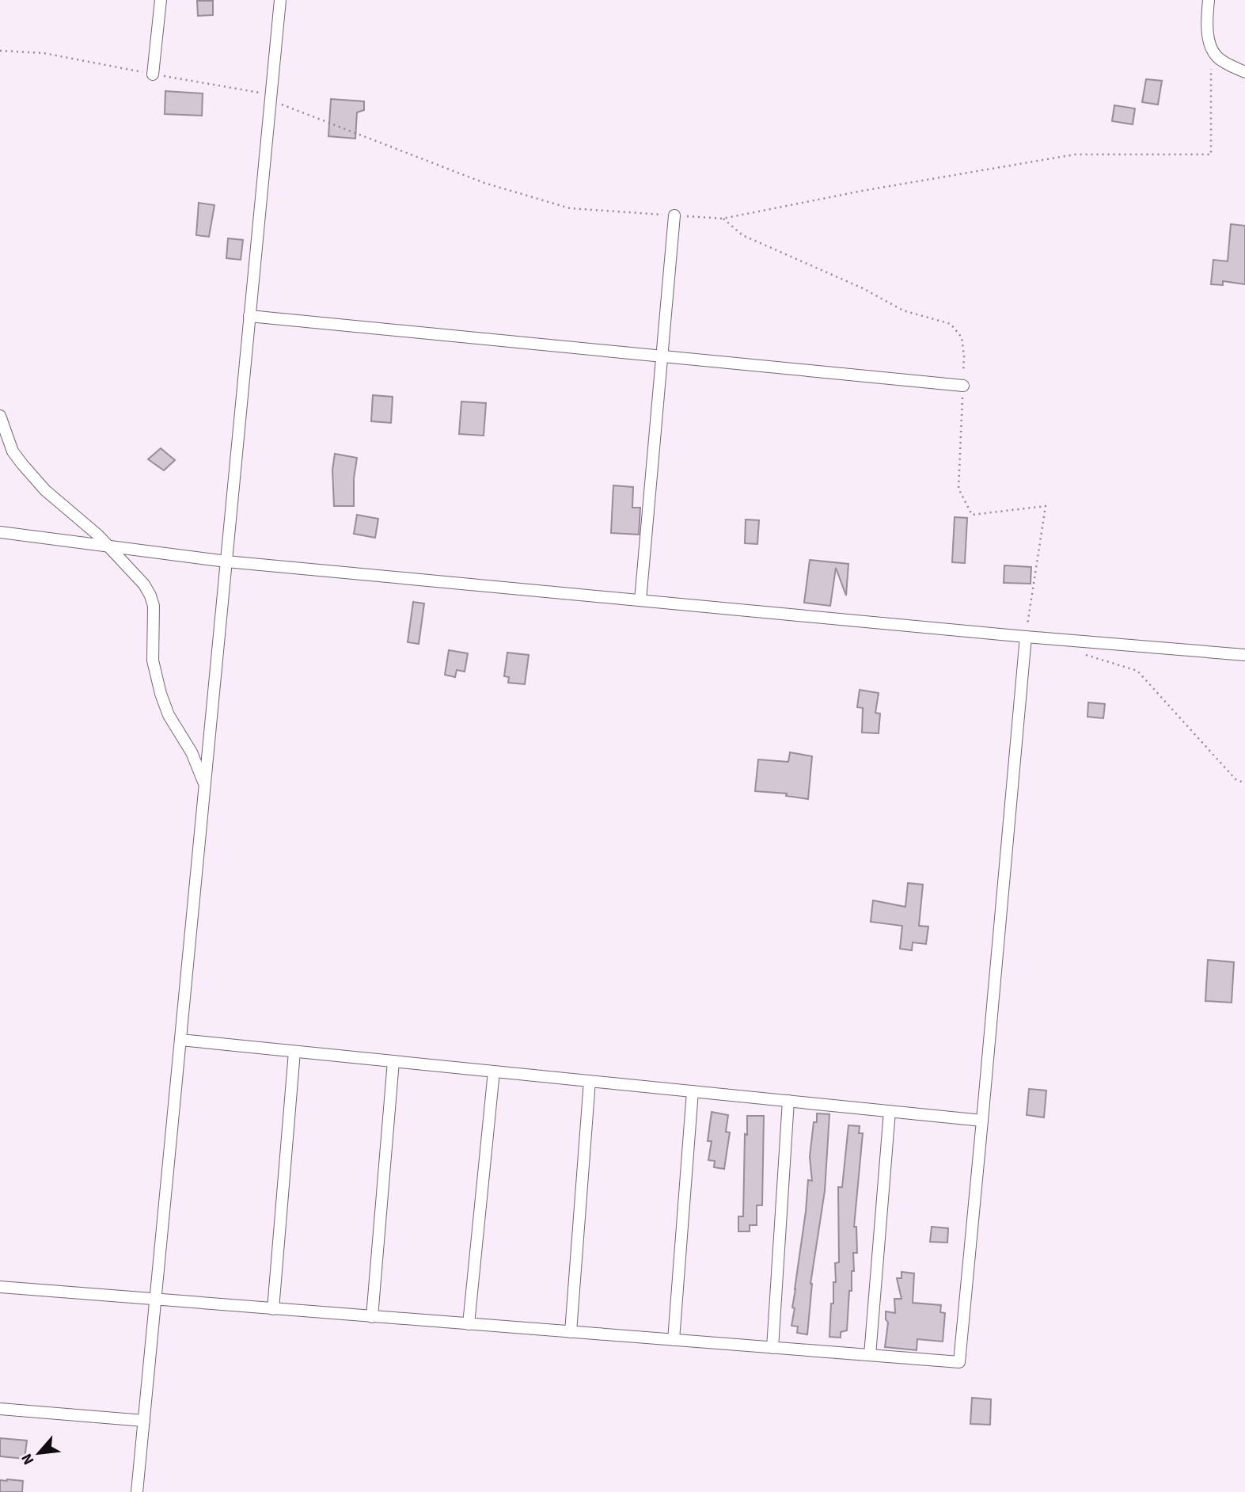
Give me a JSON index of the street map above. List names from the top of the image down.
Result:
{
  "north": "bottom left"
}
